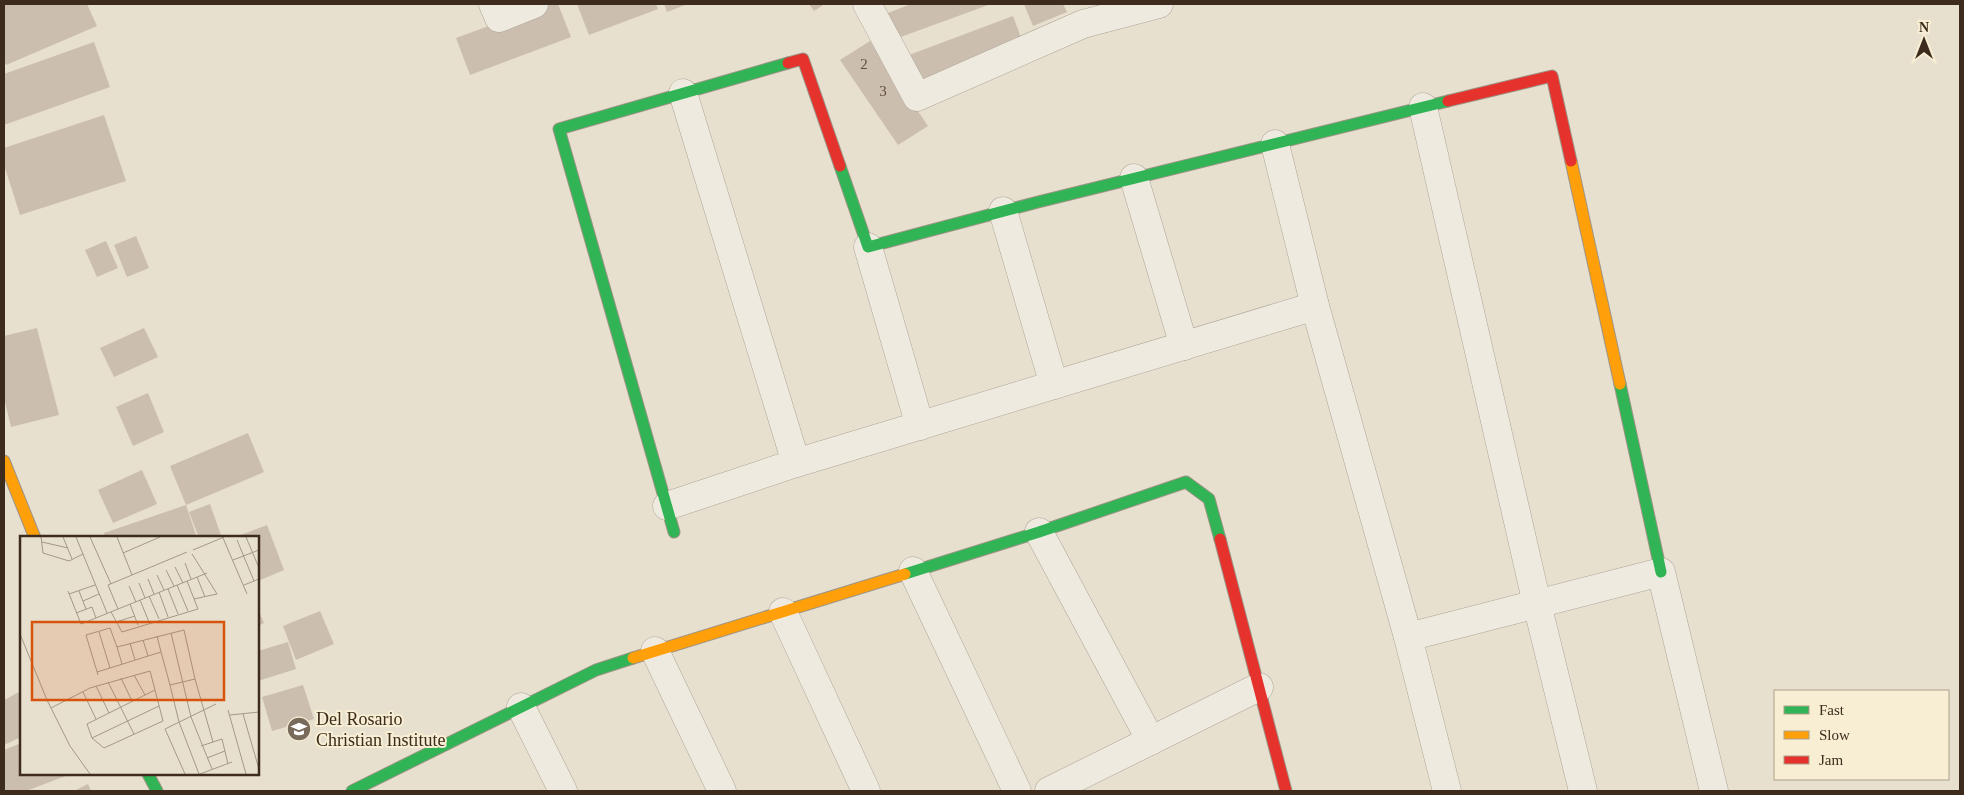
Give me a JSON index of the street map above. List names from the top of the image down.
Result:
{
  "places": {
    "school or university": ["Del Rosario Christian Institute"]
  },
  "house_numbers": ["2", "3"],
  "legend": ["Fast", "Slow", "Jam"],
  "north": "top"
}
